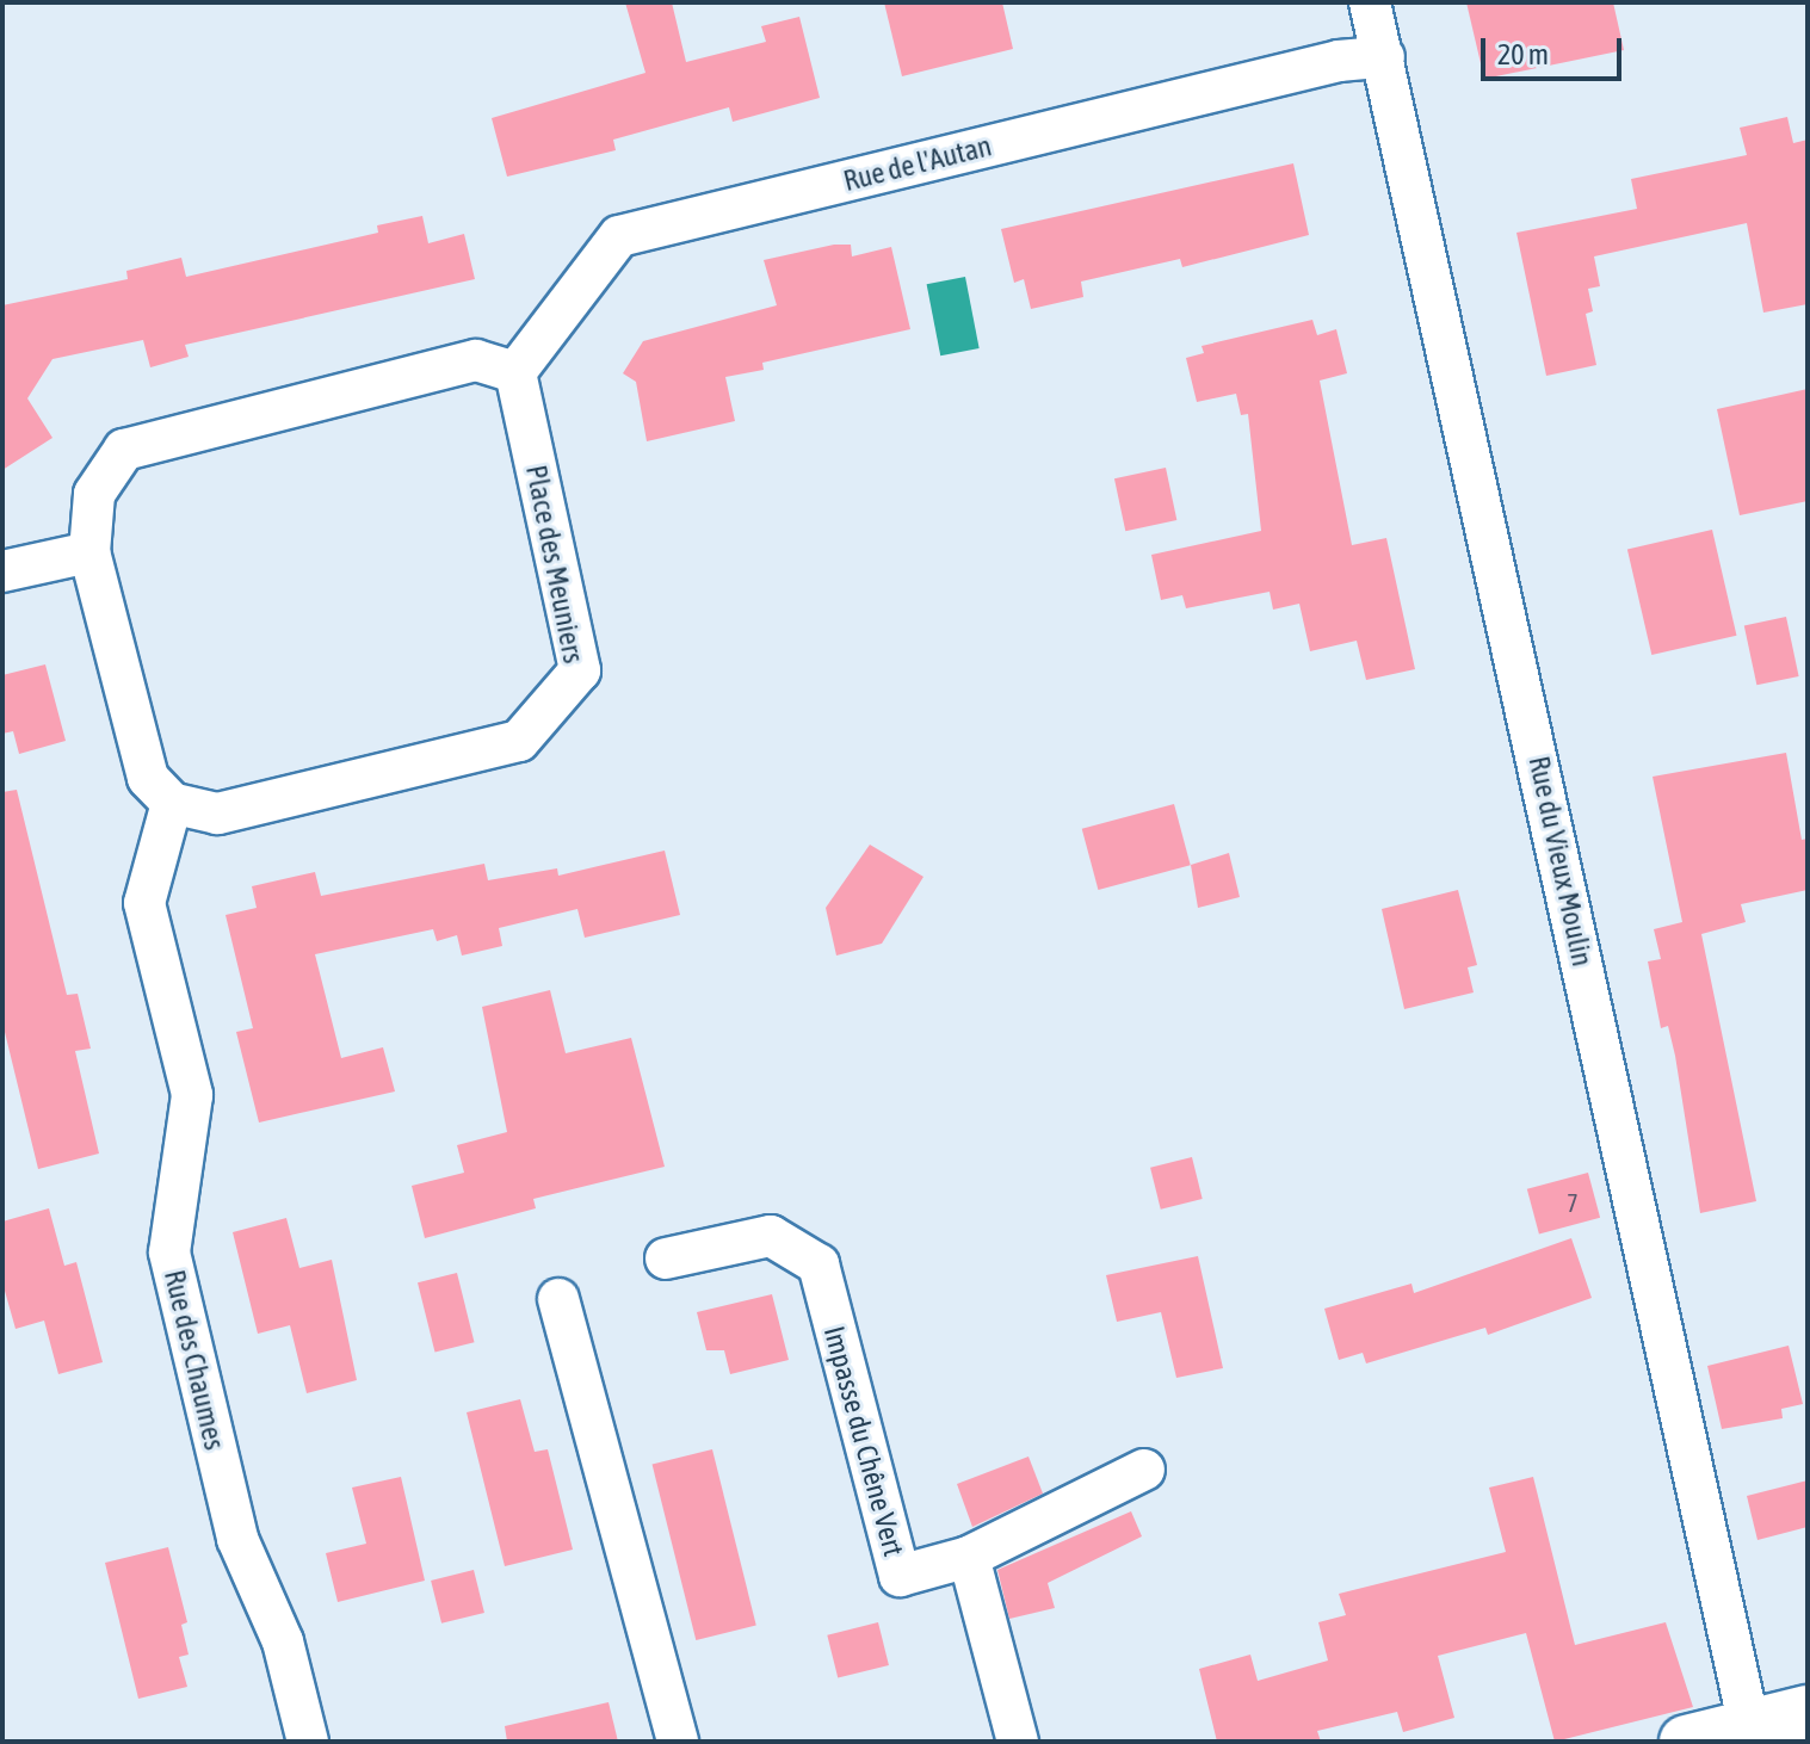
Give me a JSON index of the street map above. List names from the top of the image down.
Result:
{
  "streets": {
    "street": [
      "Rue de l'Autan",
      "Place des Meuniers",
      "Rue du Vieux Moulin",
      "Rue des Chaumes",
      "Impasse du Chêne Vert"
    ]
  },
  "crossings": [
    ["Rue de l'Autan", "Place des Meuniers"],
    ["Rue de l'Autan", "Rue du Vieux Moulin"],
    ["Place des Meuniers", "Rue des Chaumes"]
  ],
  "house_numbers": ["7"],
  "scale_bar": "20 m"
}
